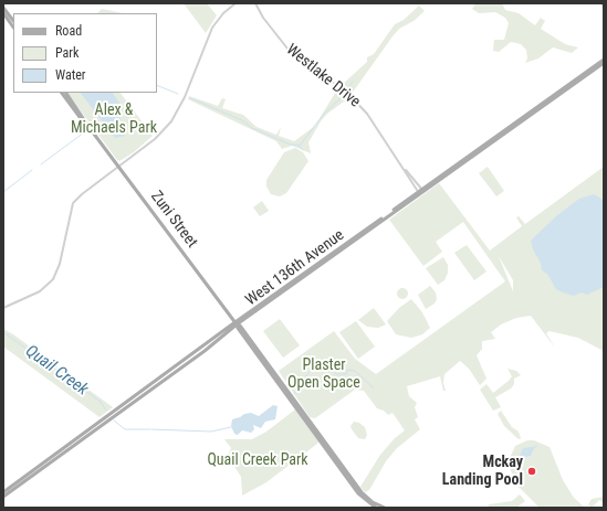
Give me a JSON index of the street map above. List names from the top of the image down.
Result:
{
  "streets": {
    "main road": ["Zuni Street", "West 136th Avenue"],
    "street": ["Westlake Drive"]
  },
  "crossings": [
    ["Westlake Drive", "West 136th Avenue"],
    ["Zuni Street", "West 136th Avenue"]
  ],
  "water": ["Quail Creek"],
  "parks": ["Alex & Michaels Park", "Plaster Open Space", "Quail Creek Park"],
  "places": ["Mckay Landing Pool"],
  "legend": ["Road", "Park", "Water"]
}
